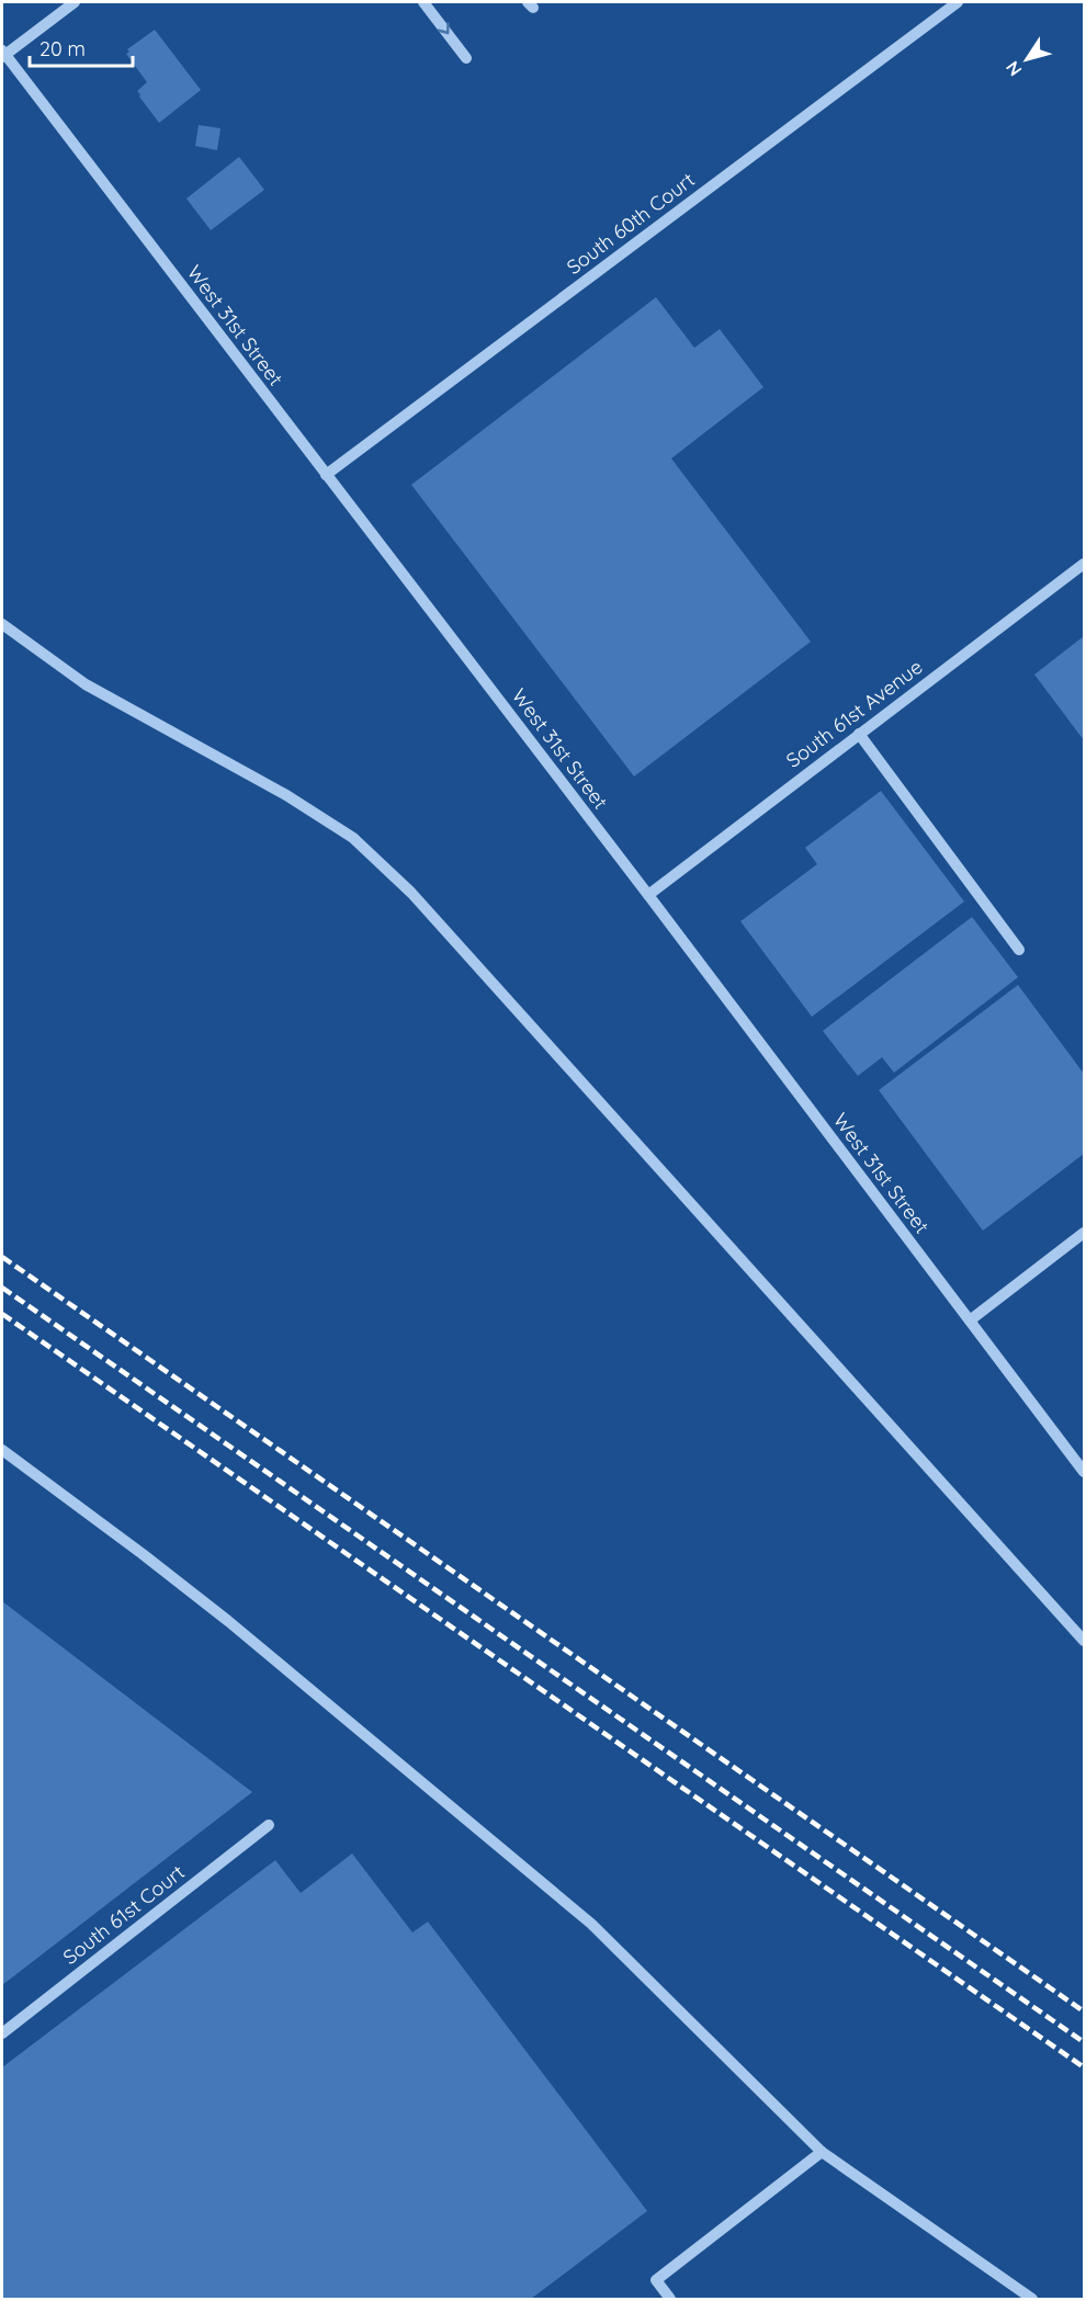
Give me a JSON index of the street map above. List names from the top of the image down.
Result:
{
  "streets": {
    "street": [
      "South 60th Court",
      "West 31st Street",
      "South 61st Avenue",
      "South 61st Court"
    ]
  },
  "crossings": [
    ["South 60th Court", "West 31st Street"],
    ["West 31st Street", "South 61st Avenue"]
  ],
  "scale_bar": "20 m",
  "north": "bottom left"
}
